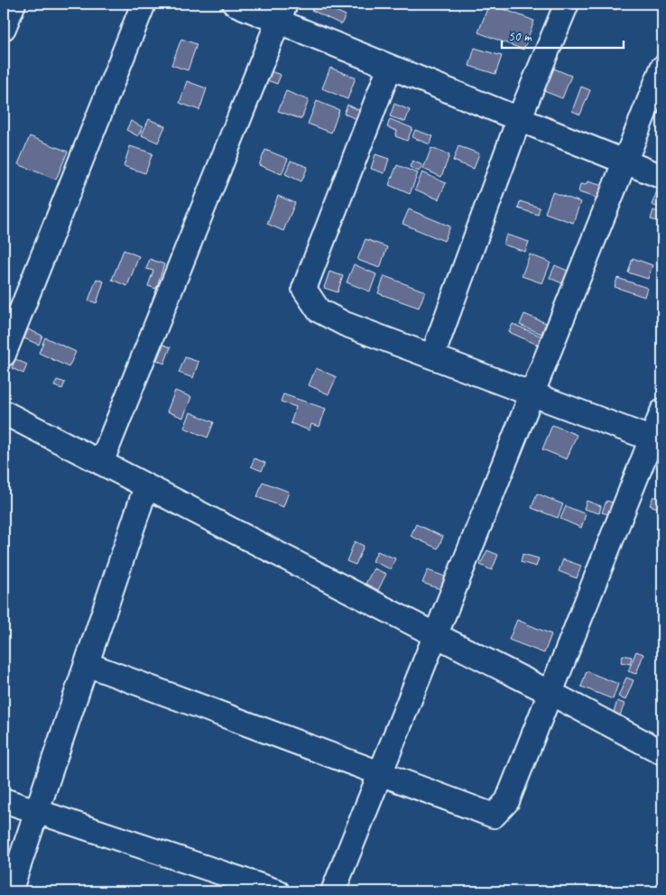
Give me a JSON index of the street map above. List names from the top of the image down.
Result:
{
  "scale_bar": "50 m"
}
